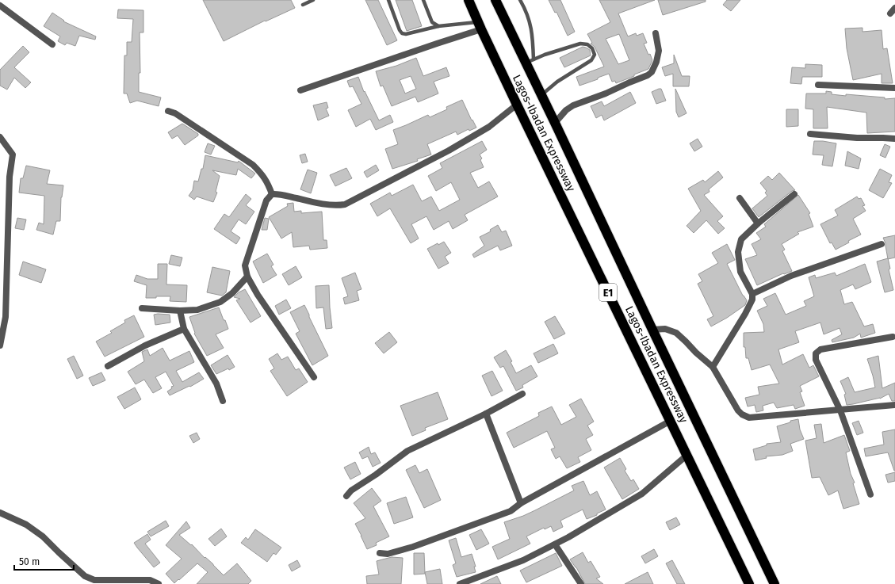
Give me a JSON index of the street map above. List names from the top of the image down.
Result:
{
  "streets": {
    "highway": ["Lagos-Ibadan Expressway", "E1"]
  },
  "scale_bar": "50 m"
}
